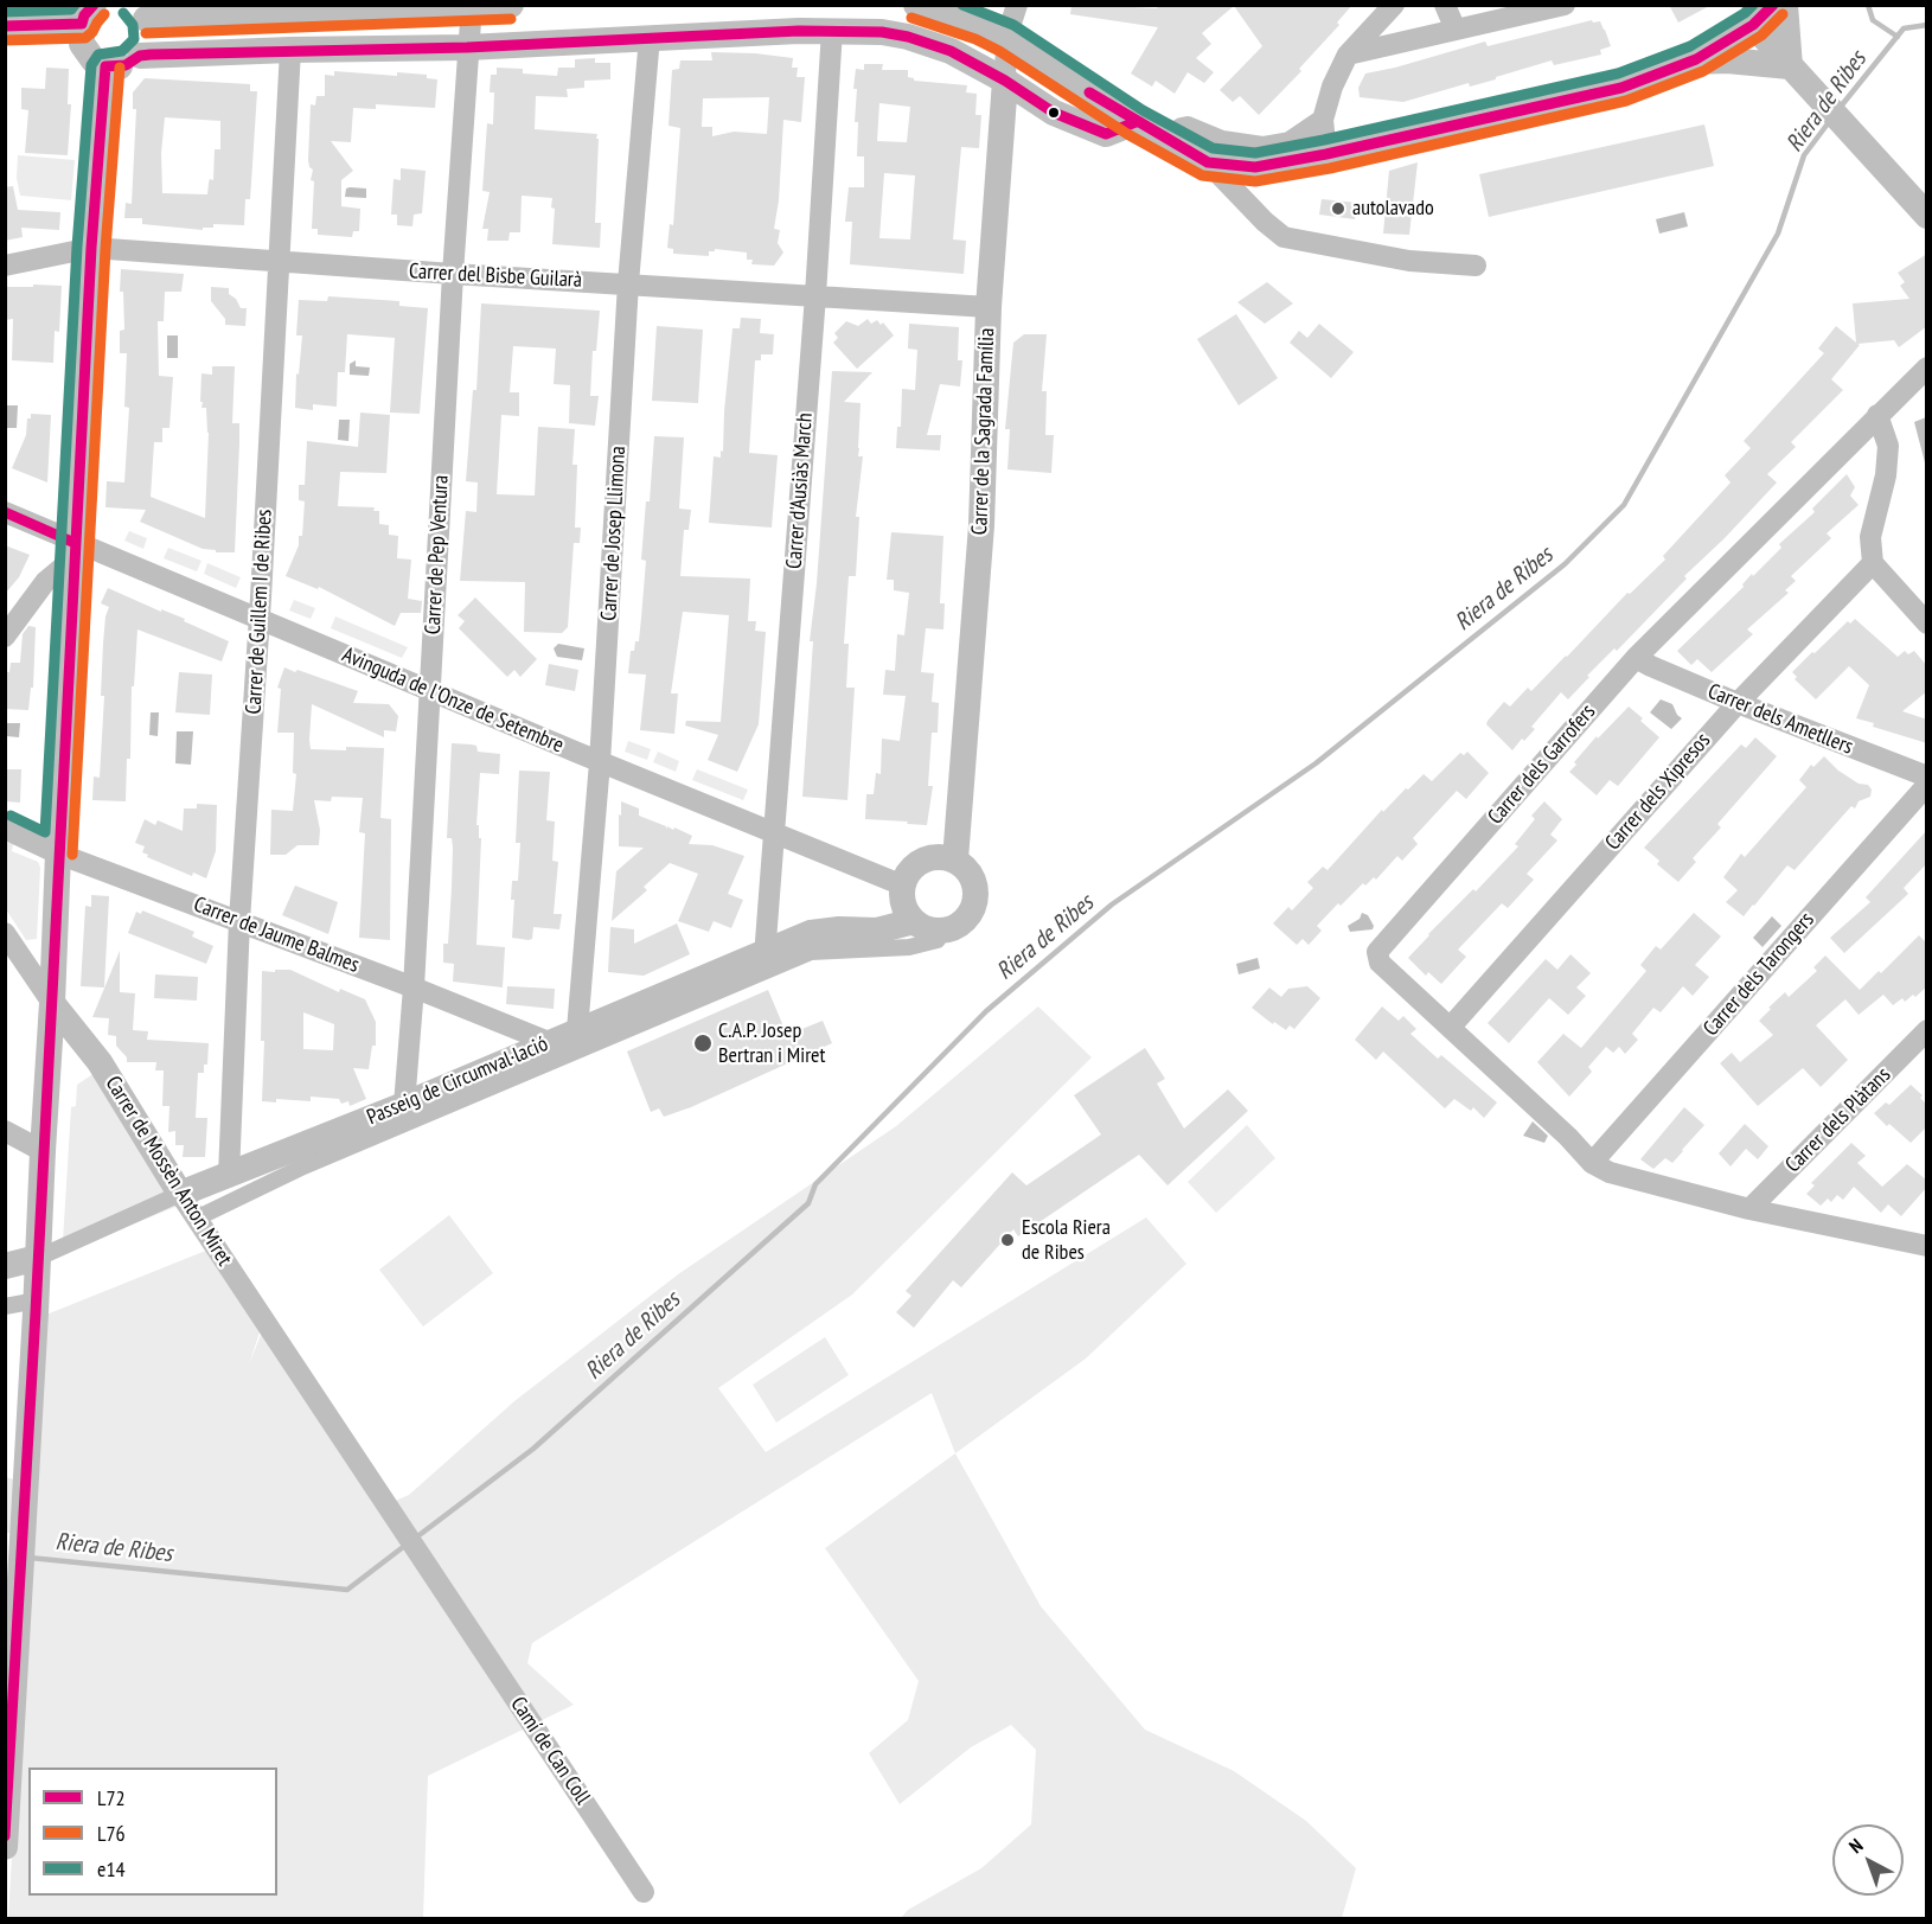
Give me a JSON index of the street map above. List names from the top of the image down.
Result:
{
  "streets": {
    "street": [
      "Carrer del Bisbe Guilarà",
      "Carrer de la Sagrada Família",
      "Carrer d'Ausiàs March",
      "Carrer de Josep Llimona",
      "Carrer de Pep Ventura",
      "Carrer de Guillem I de Ribes",
      "Avinguda de l'Onze de Setembre",
      "Carrer dels Ametllers",
      "Carrer dels Garrofers",
      "Carrer dels Xipresos",
      "Carrer de Jaume Balmes",
      "Carrer dels Tarongers",
      "Passeig de Circumval·lació",
      "Carrer dels Plàtans",
      "Carrer de Mossèn Anton Miret",
      "Camí de Can Coll"
    ]
  },
  "crossings": [
    ["Carrer del Bisbe Guilarà", "Carrer de la Sagrada Família"],
    ["Carrer del Bisbe Guilarà", "Carrer d'Ausiàs March"],
    ["Carrer del Bisbe Guilarà", "Carrer de Josep Llimona"],
    ["Carrer del Bisbe Guilarà", "Carrer de Pep Ventura"],
    ["Carrer del Bisbe Guilarà", "Carrer de Guillem I de Ribes"],
    ["Carrer de la Sagrada Família", "Avinguda de l'Onze de Setembre"],
    ["Carrer de la Sagrada Família", "Passeig de Circumval·lació"],
    ["Carrer d'Ausiàs March", "Avinguda de l'Onze de Setembre"],
    ["Carrer d'Ausiàs March", "Passeig de Circumval·lació"],
    ["Carrer de Josep Llimona", "Avinguda de l'Onze de Setembre"],
    ["Carrer de Josep Llimona", "Passeig de Circumval·lació"],
    ["Carrer de Pep Ventura", "Avinguda de l'Onze de Setembre"],
    ["Carrer de Pep Ventura", "Carrer de Jaume Balmes"],
    ["Carrer de Pep Ventura", "Passeig de Circumval·lació"],
    ["Carrer de Guillem I de Ribes", "Avinguda de l'Onze de Setembre"],
    ["Carrer de Guillem I de Ribes", "Carrer de Jaume Balmes"],
    ["Carrer de Guillem I de Ribes", "Passeig de Circumval·lació"],
    ["Avinguda de l'Onze de Setembre", "Passeig de Circumval·lació"],
    ["Carrer dels Ametllers", "Carrer dels Garrofers"],
    ["Carrer dels Ametllers", "Carrer dels Xipresos"],
    ["Carrer dels Garrofers", "Carrer dels Xipresos"],
    ["Carrer dels Garrofers", "Carrer dels Tarongers"],
    ["Carrer de Jaume Balmes", "Passeig de Circumval·lació"],
    ["Passeig de Circumval·lació", "Carrer de Mossèn Anton Miret"],
    ["Carrer de Mossèn Anton Miret", "Camí de Can Coll"]
  ],
  "water": ["Riera de Ribes"],
  "places": ["autolavado", "C.A.P. Josep Bertran i Miret", "Escola Riera de Ribes"],
  "lines": ["transit line L72", "transit line e14", "transit line L76"],
  "legend": ["L72", "L76", "e14"],
  "north": "top left"
}
